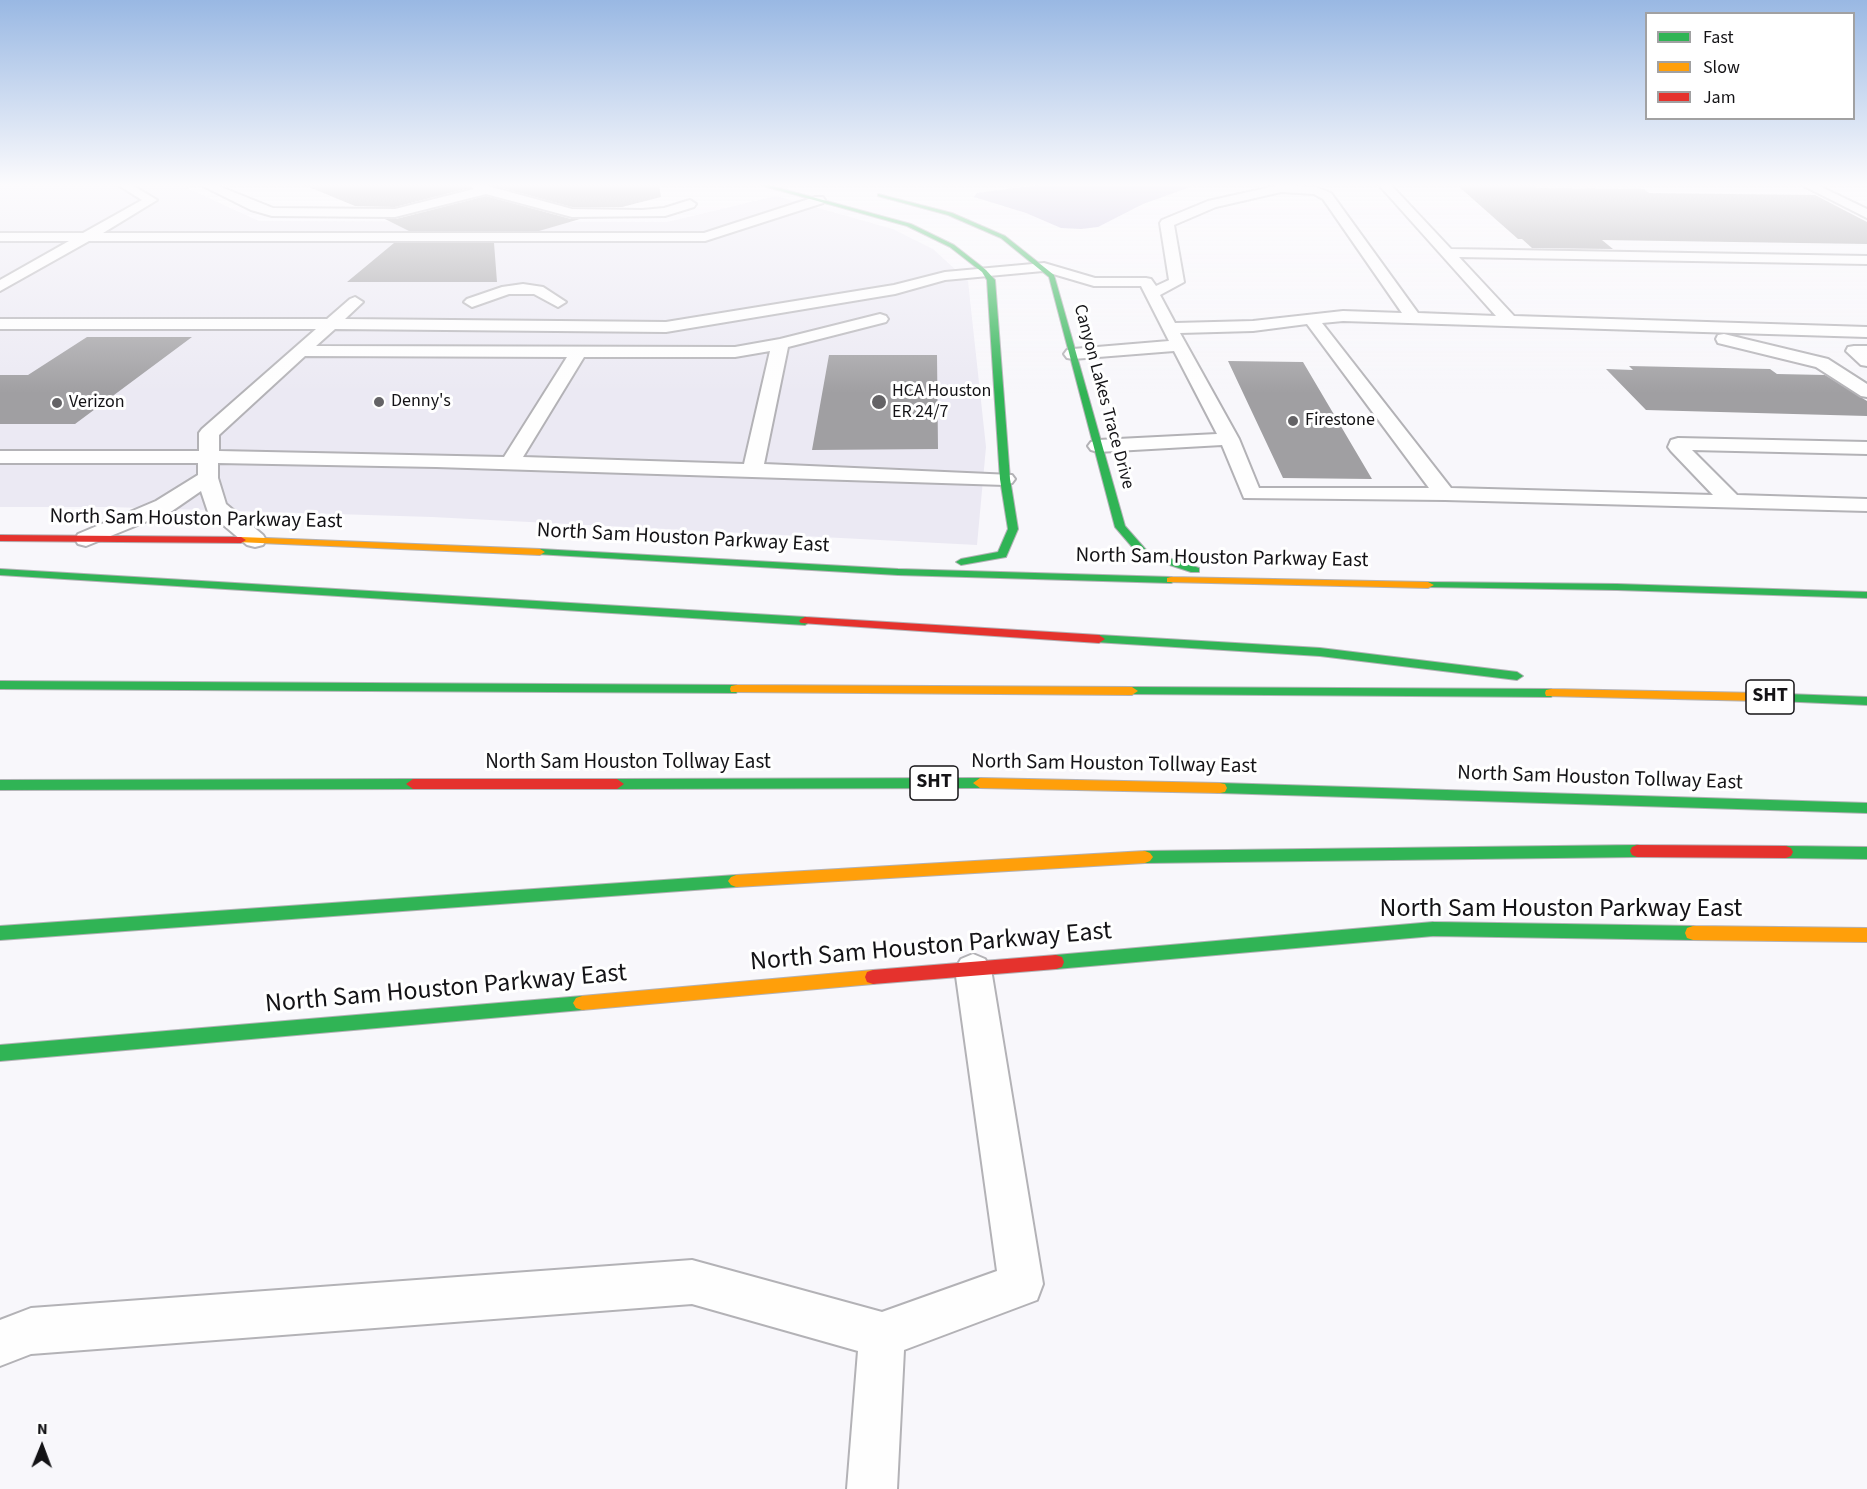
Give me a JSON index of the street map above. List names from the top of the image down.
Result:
{
  "streets": {
    "main road": [
      "Canyon Lakes Trace Drive",
      "North Sam Houston Parkway East",
      "SHT",
      "North Sam Houston Tollway East"
    ]
  },
  "crossings": [
    ["Canyon Lakes Trace Drive", "North Sam Houston Parkway East"]
  ],
  "places": [
    "Denny's",
    "HCA Houston ER 24/7",
    "Verizon",
    "Firestone"
  ],
  "legend": ["Fast", "Slow", "Jam"],
  "north": "top"
}
